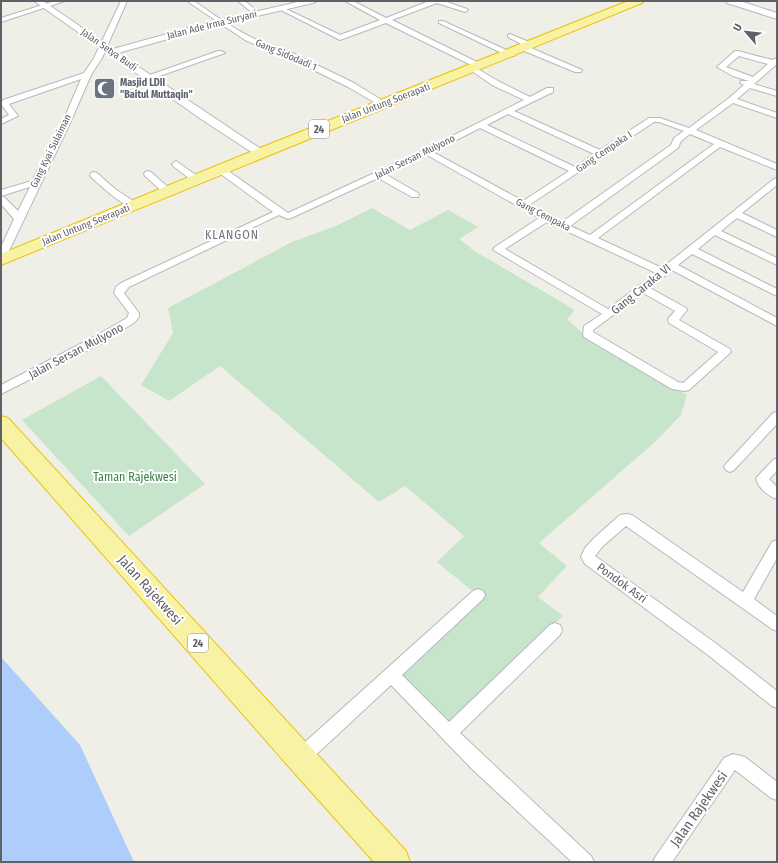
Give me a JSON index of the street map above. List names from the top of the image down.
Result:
{
  "streets": {
    "highway": ["Jalan Untung Soerapati", "24", "Jalan Rajekwesi"],
    "street": [
      "Jalan Ade Irma Suryani",
      "Jalan Setya Budi",
      "Gang Sidodadi 1",
      "Gang Kyai Sulaiman",
      "Gang Cempaka I",
      "Jalan Sersan Mulyono",
      "Gang Cempaka",
      "Gang Caraka VI",
      "Pondok Asri"
    ]
  },
  "crossings": [
    ["Jalan Ade Irma Suryani", "Jalan Setya Budi"],
    ["Jalan Ade Irma Suryani", "Gang Sidodadi 1"],
    ["Jalan Ade Irma Suryani", "Gang Kyai Sulaiman"],
    ["Jalan Setya Budi", "Jalan Untung Soerapati"],
    ["Jalan Setya Budi", "Gang Kyai Sulaiman"],
    ["Gang Sidodadi 1", "Jalan Untung Soerapati"],
    ["Gang Cempaka I", "Gang Cempaka"],
    ["Jalan Sersan Mulyono", "Gang Cempaka"],
    ["Gang Cempaka", "Gang Caraka VI"]
  ],
  "districts": ["KLANGON"],
  "parks": ["Taman Rajekwesi"],
  "places": {
    "mosque": ["Masjid LDII \"Baitul Muttaqin\""]
  },
  "north": "top left"
}
